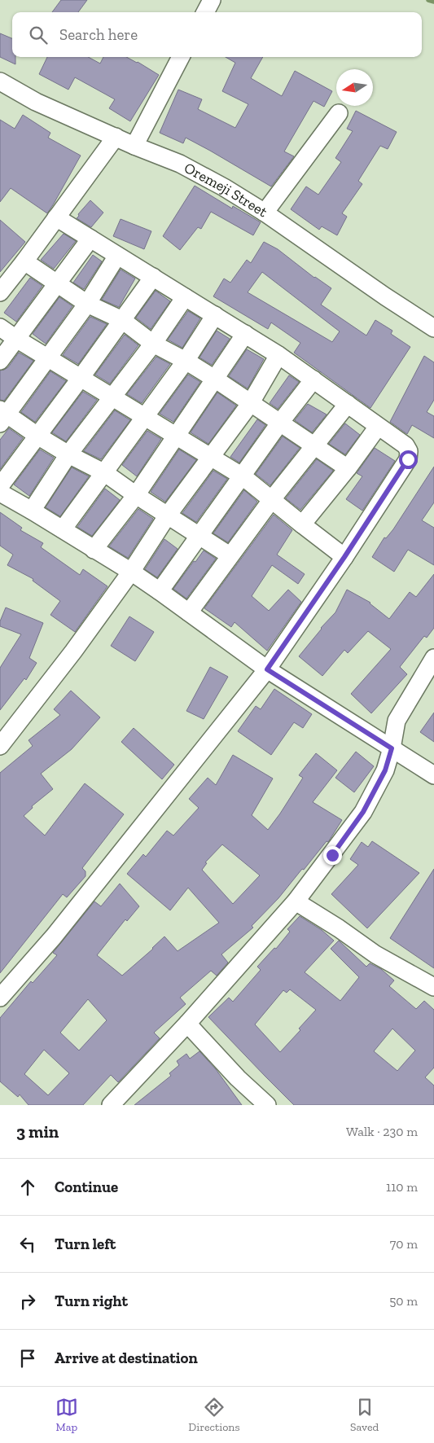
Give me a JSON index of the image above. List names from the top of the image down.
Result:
{
  "streets": {
    "street": ["Oremeji Street"]
  },
  "north": "left",
  "page": {
    "search": "Search here",
    "heading": ["3 min", "Walk · 230 m"],
    "list": [
      ["Continue", "110 m"],
      ["Turn left", "70 m"],
      ["Turn right", "50 m"],
      "Arrive at destination"
    ],
    "nav": ["Map", "Directions", "Saved"]
  }
}
